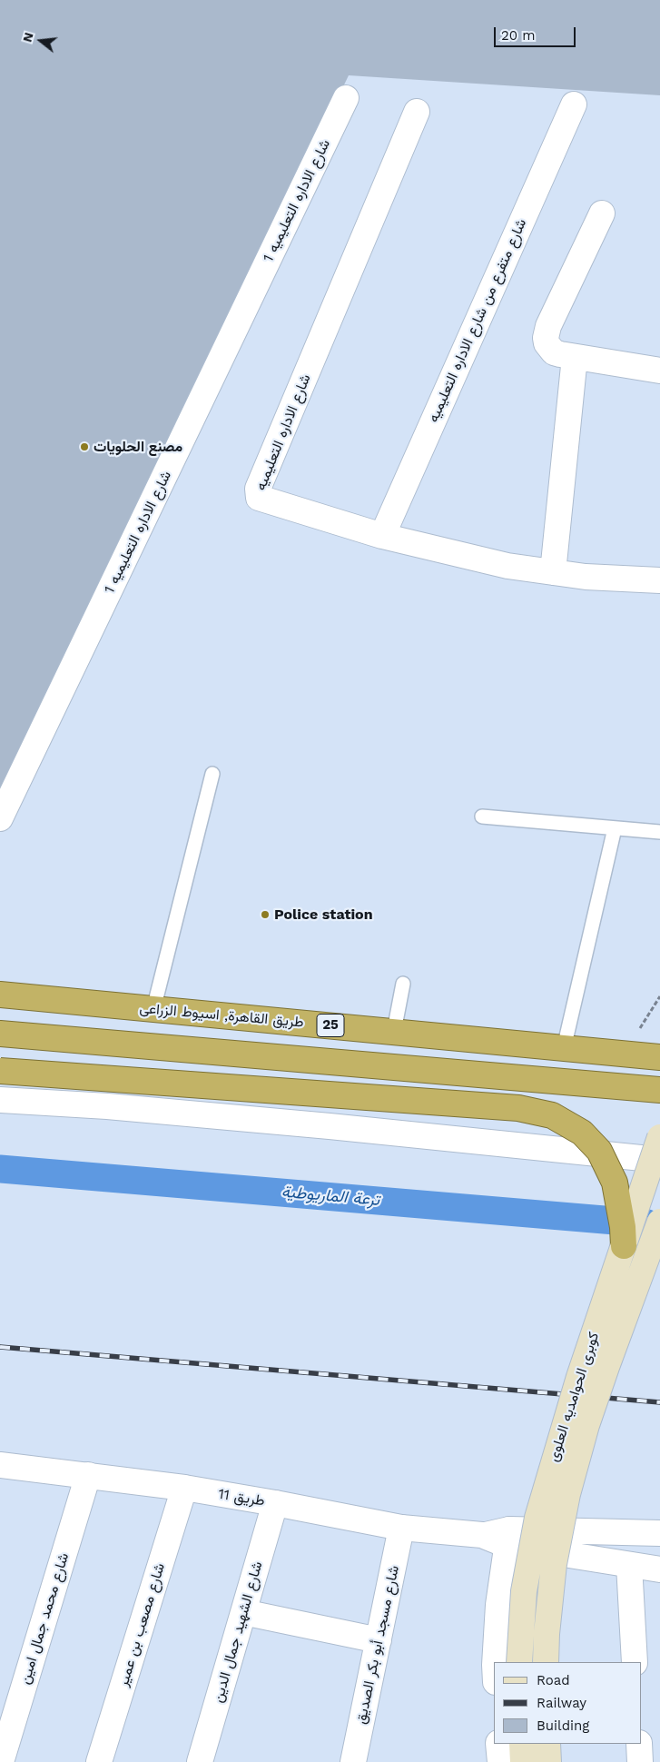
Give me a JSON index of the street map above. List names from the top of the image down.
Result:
{
  "streets": {
    "highway": ["طريق القاهرة, اسيوط الزراعى", "25"],
    "main road": ["كوبرى الحوامديه العلوى"],
    "street": [
      "شارع الاداره التعليميه 1",
      "شارع متفرع من شارع الاداره التعليميه",
      "شارع الاداره التعليميه",
      "طريق 11",
      "شارع محمد جمال امين",
      "شارع مصعب بن عمير",
      "شارع الشهيد جمال الدين",
      "شارع مسجد أبو بكر الصديق"
    ]
  },
  "crossings": [
    ["شارع متفرع من شارع الاداره التعليميه", "شارع الاداره التعليميه"],
    ["طريق 11", "شارع محمد جمال امين"],
    ["طريق 11", "شارع مصعب بن عمير"],
    ["طريق 11", "شارع الشهيد جمال الدين"],
    ["طريق 11", "شارع مسجد أبو بكر الصديق"]
  ],
  "water": ["ترعة الماريوطية"],
  "places": ["مصنع الحلويات", "Police station"],
  "legend": ["Road", "Railway", "Building"],
  "scale_bar": "20 m",
  "north": "left"
}
